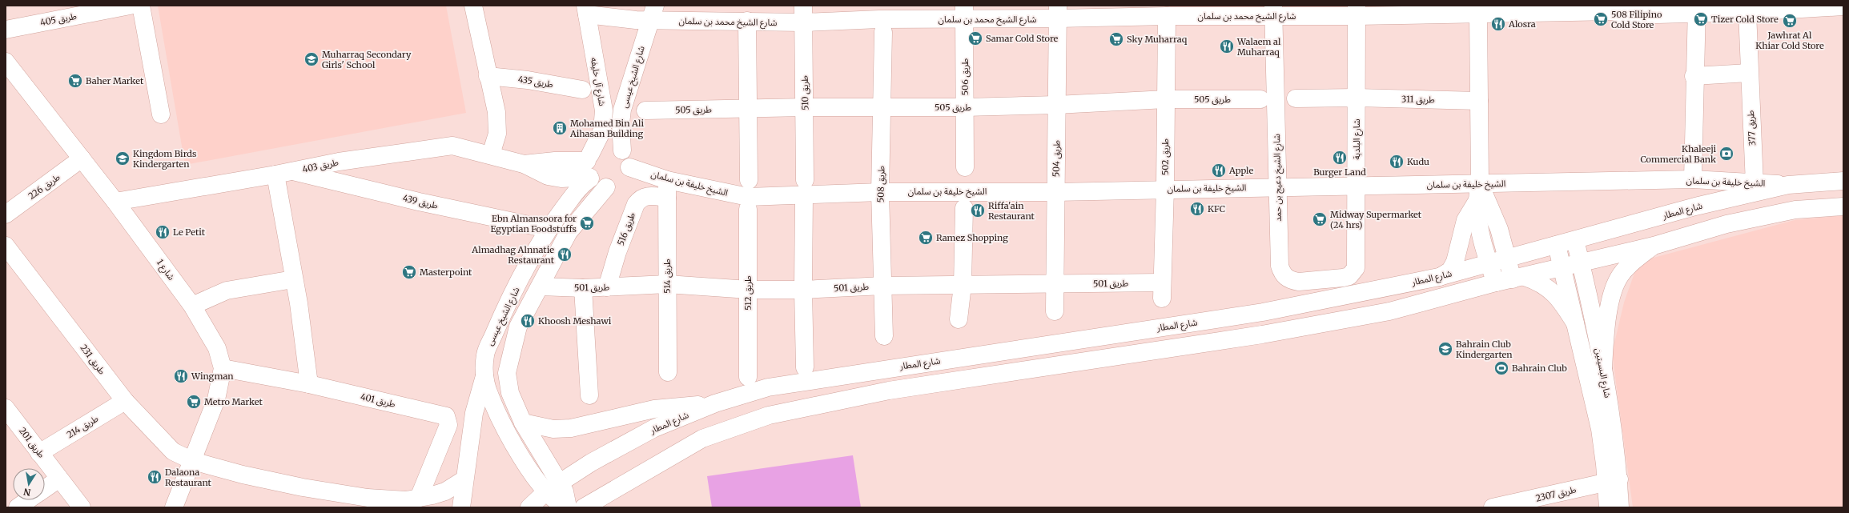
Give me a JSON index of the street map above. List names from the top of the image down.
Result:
{
  "streets": {
    "street": [
      "شارع الشيخ محمد بن سلمان",
      "طريق 405",
      "شارع الشيخ عيسى",
      "طريق 506",
      "طريق 435",
      "شارع آل خليفه",
      "طريق 510",
      "طريق 505",
      "طريق 311",
      "طريق 377",
      "شارع البلدية",
      "طريق 502",
      "طريق 504",
      "طريق 403",
      "شارع الشيخ دعيج بن حمد",
      "الشيخ خليفة بن سلمان",
      "طريق 508",
      "طريق 226",
      "طريق 439",
      "شارع المطار",
      "طريق 516",
      "شارع 1",
      "طريق 514",
      "طريق 501",
      "طريق 512",
      "طريق 231",
      "شارع البسيتين",
      "طريق 401",
      "طريق 214",
      "طريق 201",
      "طريق 2307"
    ]
  },
  "crossings": [
    ["شارع الشيخ محمد بن سلمان", "شارع الشيخ عيسى"],
    ["شارع الشيخ محمد بن سلمان", "طريق 506"],
    ["شارع الشيخ محمد بن سلمان", "شارع آل خليفه"],
    ["شارع الشيخ محمد بن سلمان", "طريق 510"],
    ["شارع الشيخ محمد بن سلمان", "طريق 377"],
    ["شارع الشيخ محمد بن سلمان", "شارع البلدية"],
    ["شارع الشيخ محمد بن سلمان", "طريق 502"],
    ["شارع الشيخ محمد بن سلمان", "طريق 504"],
    ["شارع الشيخ محمد بن سلمان", "شارع الشيخ دعيج بن حمد"],
    ["شارع الشيخ عيسى", "شارع آل خليفه"],
    ["شارع الشيخ عيسى", "طريق 403"],
    ["شارع الشيخ عيسى", "الشيخ خليفة بن سلمان"],
    ["شارع الشيخ عيسى", "طريق 439"],
    ["شارع الشيخ عيسى", "شارع المطار"],
    ["شارع الشيخ عيسى", "طريق 501"],
    ["طريق 506", "طريق 505"],
    ["شارع آل خليفه", "طريق 403"],
    ["شارع آل خليفه", "الشيخ خليفة بن سلمان"],
    ["طريق 510", "طريق 505"],
    ["طريق 510", "الشيخ خليفة بن سلمان"],
    ["طريق 510", "طريق 501"],
    ["طريق 505", "طريق 502"],
    ["طريق 505", "طريق 504"],
    ["طريق 505", "طريق 508"],
    ["طريق 311", "شارع البلدية"],
    ["طريق 377", "الشيخ خليفة بن سلمان"],
    ["شارع البلدية", "شارع الشيخ دعيج بن حمد"],
    ["شارع البلدية", "الشيخ خليفة بن سلمان"],
    ["طريق 502", "الشيخ خليفة بن سلمان"],
    ["طريق 502", "طريق 501"],
    ["طريق 504", "الشيخ خليفة بن سلمان"],
    ["طريق 504", "طريق 501"],
    ["طريق 403", "الشيخ خليفة بن سلمان"],
    ["طريق 403", "طريق 439"],
    ["طريق 403", "شارع 1"],
    ["شارع الشيخ دعيج بن حمد", "الشيخ خليفة بن سلمان"],
    ["الشيخ خليفة بن سلمان", "طريق 508"],
    ["الشيخ خليفة بن سلمان", "شارع المطار"],
    ["الشيخ خليفة بن سلمان", "طريق 514"],
    ["طريق 508", "طريق 501"],
    ["طريق 226", "شارع 1"],
    ["شارع المطار", "شارع البسيتين"],
    ["طريق 516", "طريق 514"],
    ["طريق 516", "طريق 501"],
    ["شارع 1", "طريق 231"],
    ["شارع 1", "طريق 401"],
    ["طريق 514", "طريق 501"],
    ["طريق 501", "طريق 512"],
    ["طريق 231", "طريق 401"],
    ["طريق 231", "طريق 214"],
    ["شارع البسيتين", "طريق 2307"],
    ["طريق 214", "طريق 201"]
  ],
  "places": {
    "supermarket": [
      "508 Filipino Cold Store",
      "Tizer Cold Store",
      "Jawhrat Al Khiar Cold Store",
      "Samar Cold Store",
      "Sky Muharraq",
      "Baher Market",
      "Midway Supermarket (24 hrs)",
      "Ebn Almansoora for Egyptian Foodstuffs",
      "Ramez Shopping",
      "Masterpoint",
      "Metro Market"
    ],
    "restaurant": [
      "Alosra",
      "Walaem al Muharraq",
      "Burger Land",
      "Kudu",
      "Apple",
      "KFC",
      "Riffa'ain Restaurant",
      "Le Petit",
      "Almadhag Alnnatie Restaurant",
      "Khoosh Meshawi",
      "Wingman",
      "Dalaona Restaurant"
    ],
    "school or university": ["Muharraq Secondary Girls' School", "Kingdom Birds Kindergarten", "Bahrain Club Kindergarten"],
    "building": ["Mohamed Bin Ali Aihasan Building"],
    "bank": ["Khaleeji Commercial Bank"],
    "sports": ["Bahrain Club"]
  },
  "north": "bottom"
}
